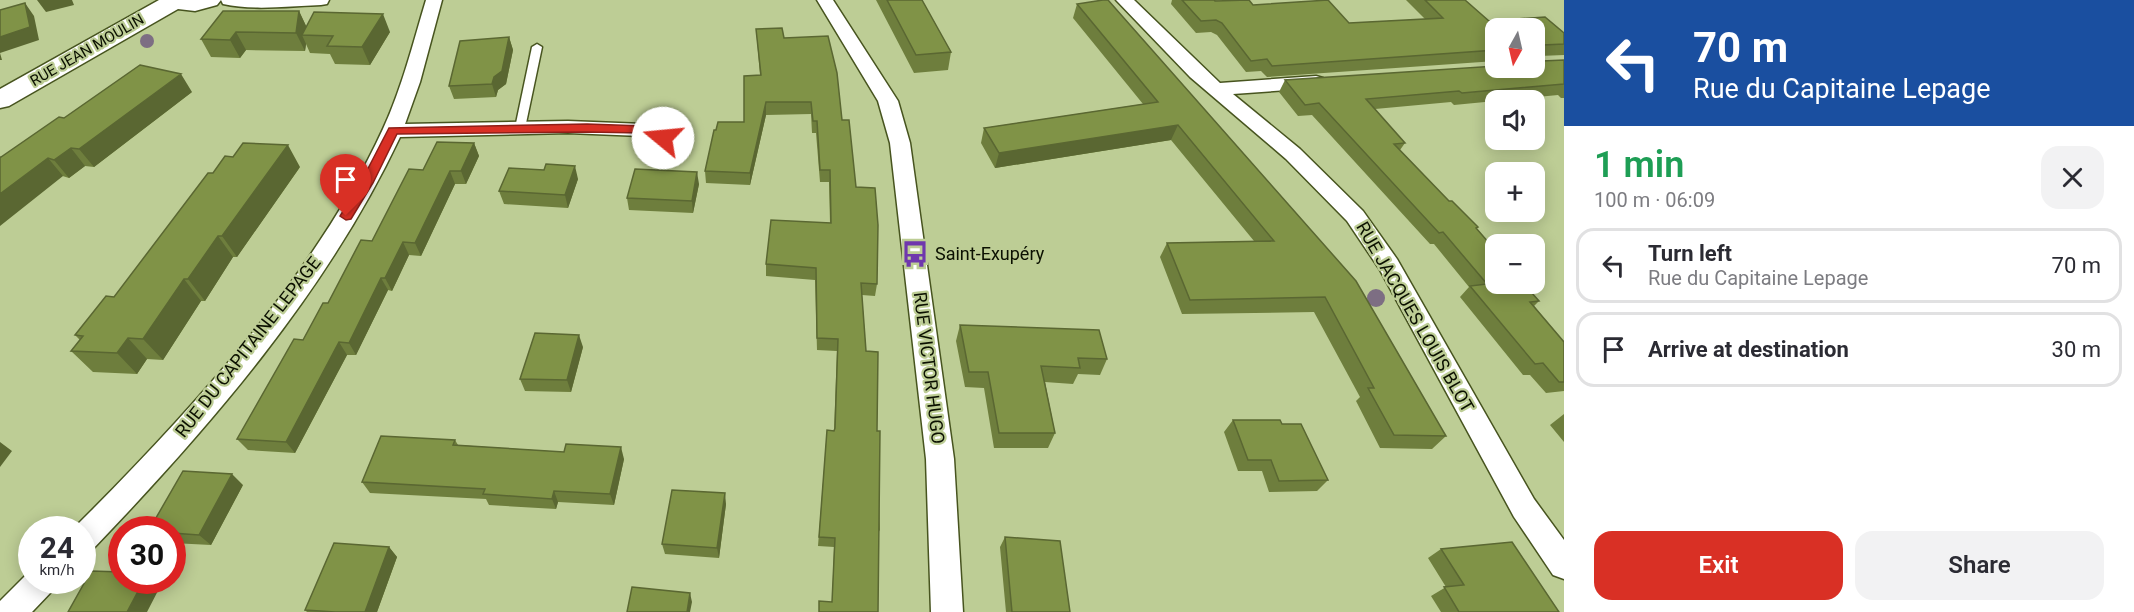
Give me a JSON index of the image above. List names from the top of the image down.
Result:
{
  "streets": {
    "street": [
      "RUE JEAN MOULIN",
      "RUE JACQUES LOUIS BLOT",
      "RUE DU CAPITAINE LEPAGE",
      "RUE VICTOR HUGO"
    ]
  },
  "places": {
    "bus stop": ["Saint-Exupéry"]
  },
  "north": "bottom",
  "page": {
    "turn": ["70 m", "Rue du Capitaine Lepage"],
    "map_buttons": ["+", "−"],
    "heading": ["1 min", "100 m · 06:09"],
    "list": [
      {
        "name": "Turn left",
        "note": "Rue du Capitaine Lepage",
        "value": "70 m"
      },
      {
        "name": "Arrive at destination",
        "value": "30 m"
      }
    ],
    "speed": "24 km/h",
    "limit": "30",
    "buttons": ["Exit", "Share"]
  }
}
